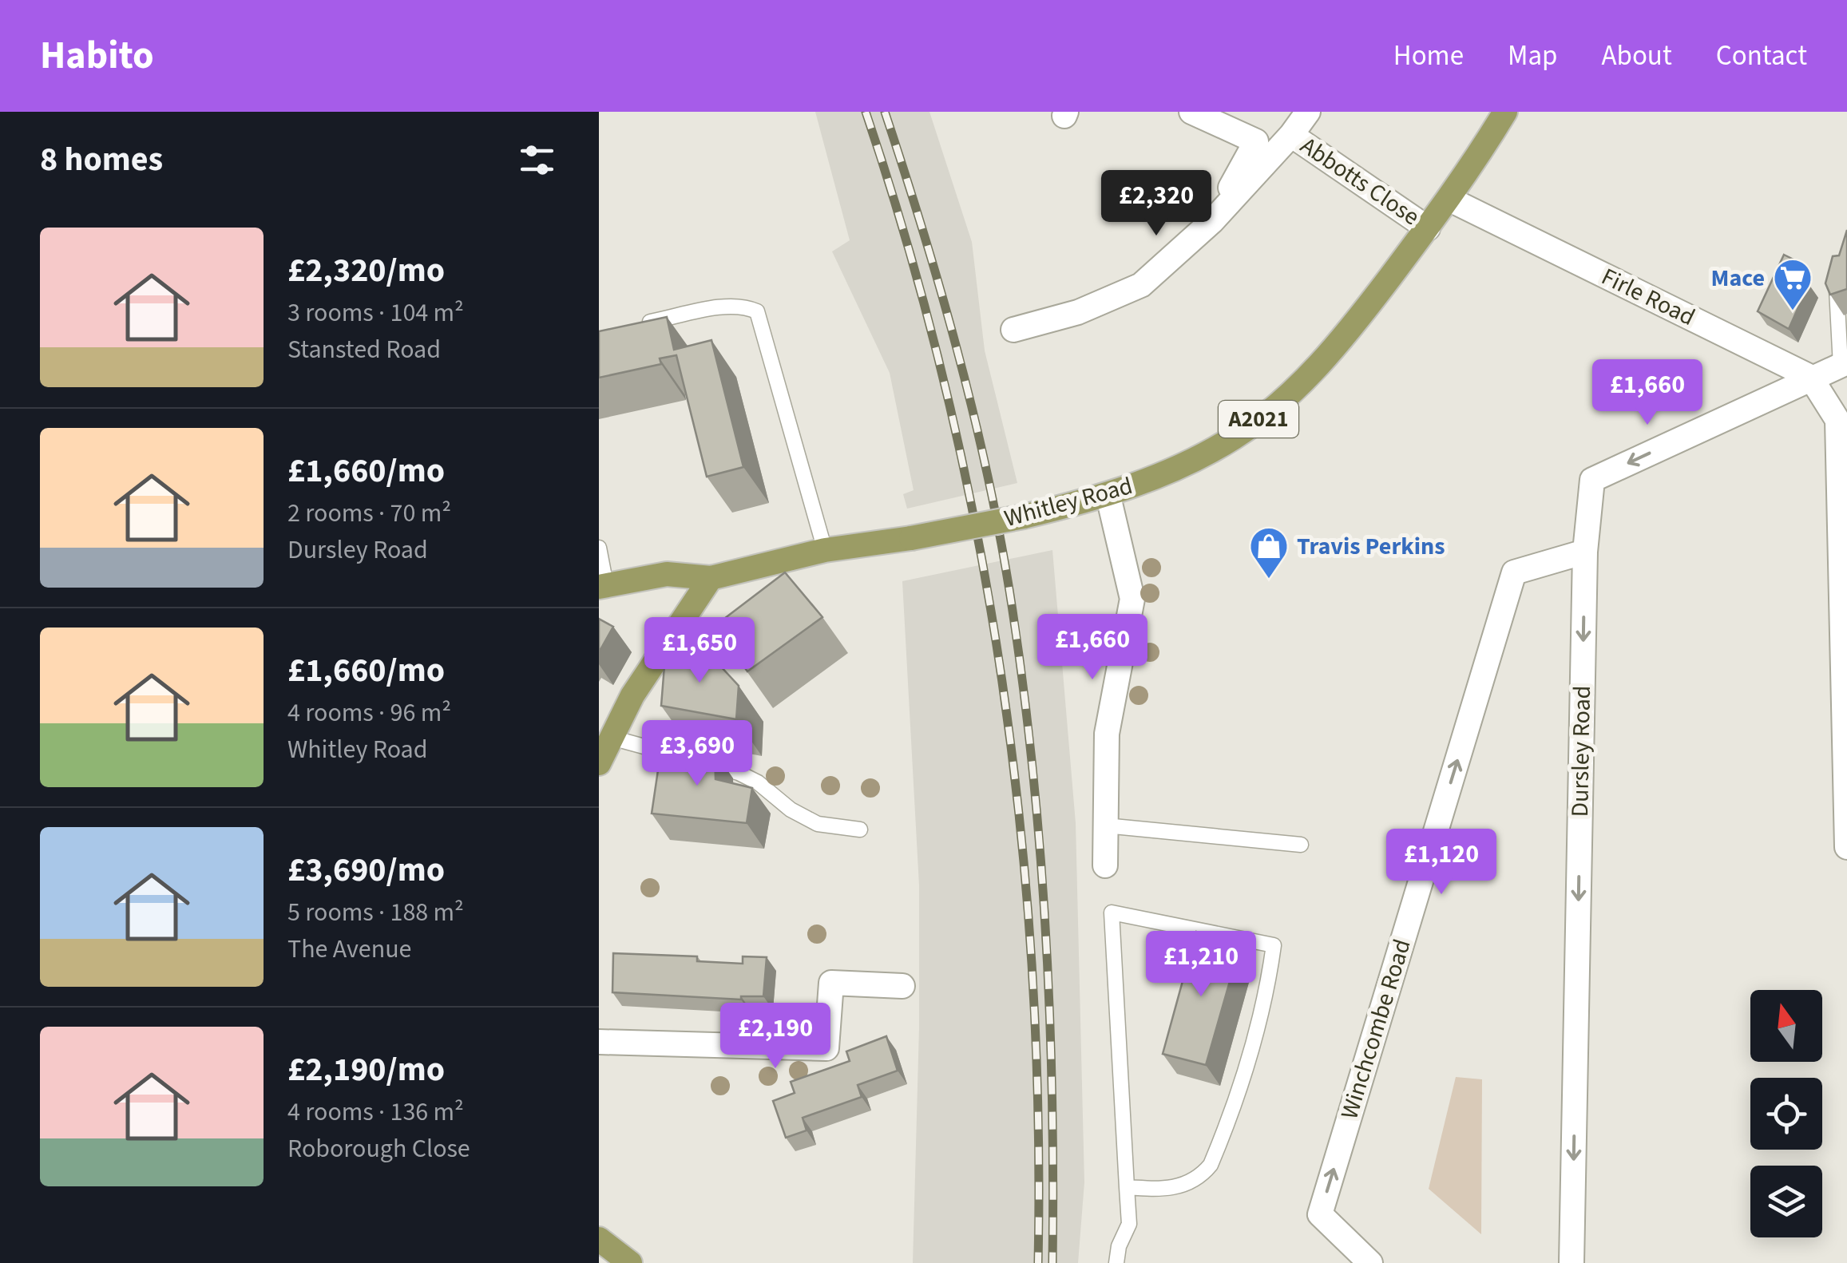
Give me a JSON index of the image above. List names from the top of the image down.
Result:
{
  "streets": {
    "main road": ["A2021", "Whitley Road"],
    "street": [
      "Abbotts Close",
      "Firle Road",
      "Dursley Road",
      "Winchcombe Road"
    ]
  },
  "crossings": [
    ["Abbotts Close", "Whitley Road"],
    ["Firle Road", "Whitley Road"],
    ["Firle Road", "Dursley Road"],
    ["A2021", "Whitley Road"],
    ["Dursley Road", "Winchcombe Road"]
  ],
  "one_way": ["Dursley Road", "Winchcombe Road"],
  "places": {
    "supermarket": ["Mace"],
    "shop": ["Travis Perkins"]
  },
  "north": "top",
  "page": {
    "header": "Habito",
    "nav": [
      "Home",
      "Map",
      "About",
      "Contact"
    ],
    "heading": "8 homes",
    "price": [
      "£2,320",
      "£1,660",
      "£1,660",
      "£1,650",
      "£3,690",
      "£1,120",
      "£1,210",
      "£2,190"
    ],
    "list": [
      {
        "name": "£2,320/mo",
        "note": "3 rooms · 104 m² · Stansted Road"
      },
      {
        "name": "£1,660/mo",
        "note": "2 rooms · 70 m² · Dursley Road"
      },
      {
        "name": "£1,660/mo",
        "note": "4 rooms · 96 m² · Whitley Road"
      },
      {
        "name": "£3,690/mo",
        "note": "5 rooms · 188 m² · The Avenue"
      },
      {
        "name": "£2,190/mo",
        "note": "4 rooms · 136 m² · Roborough Close"
      }
    ]
  }
}
